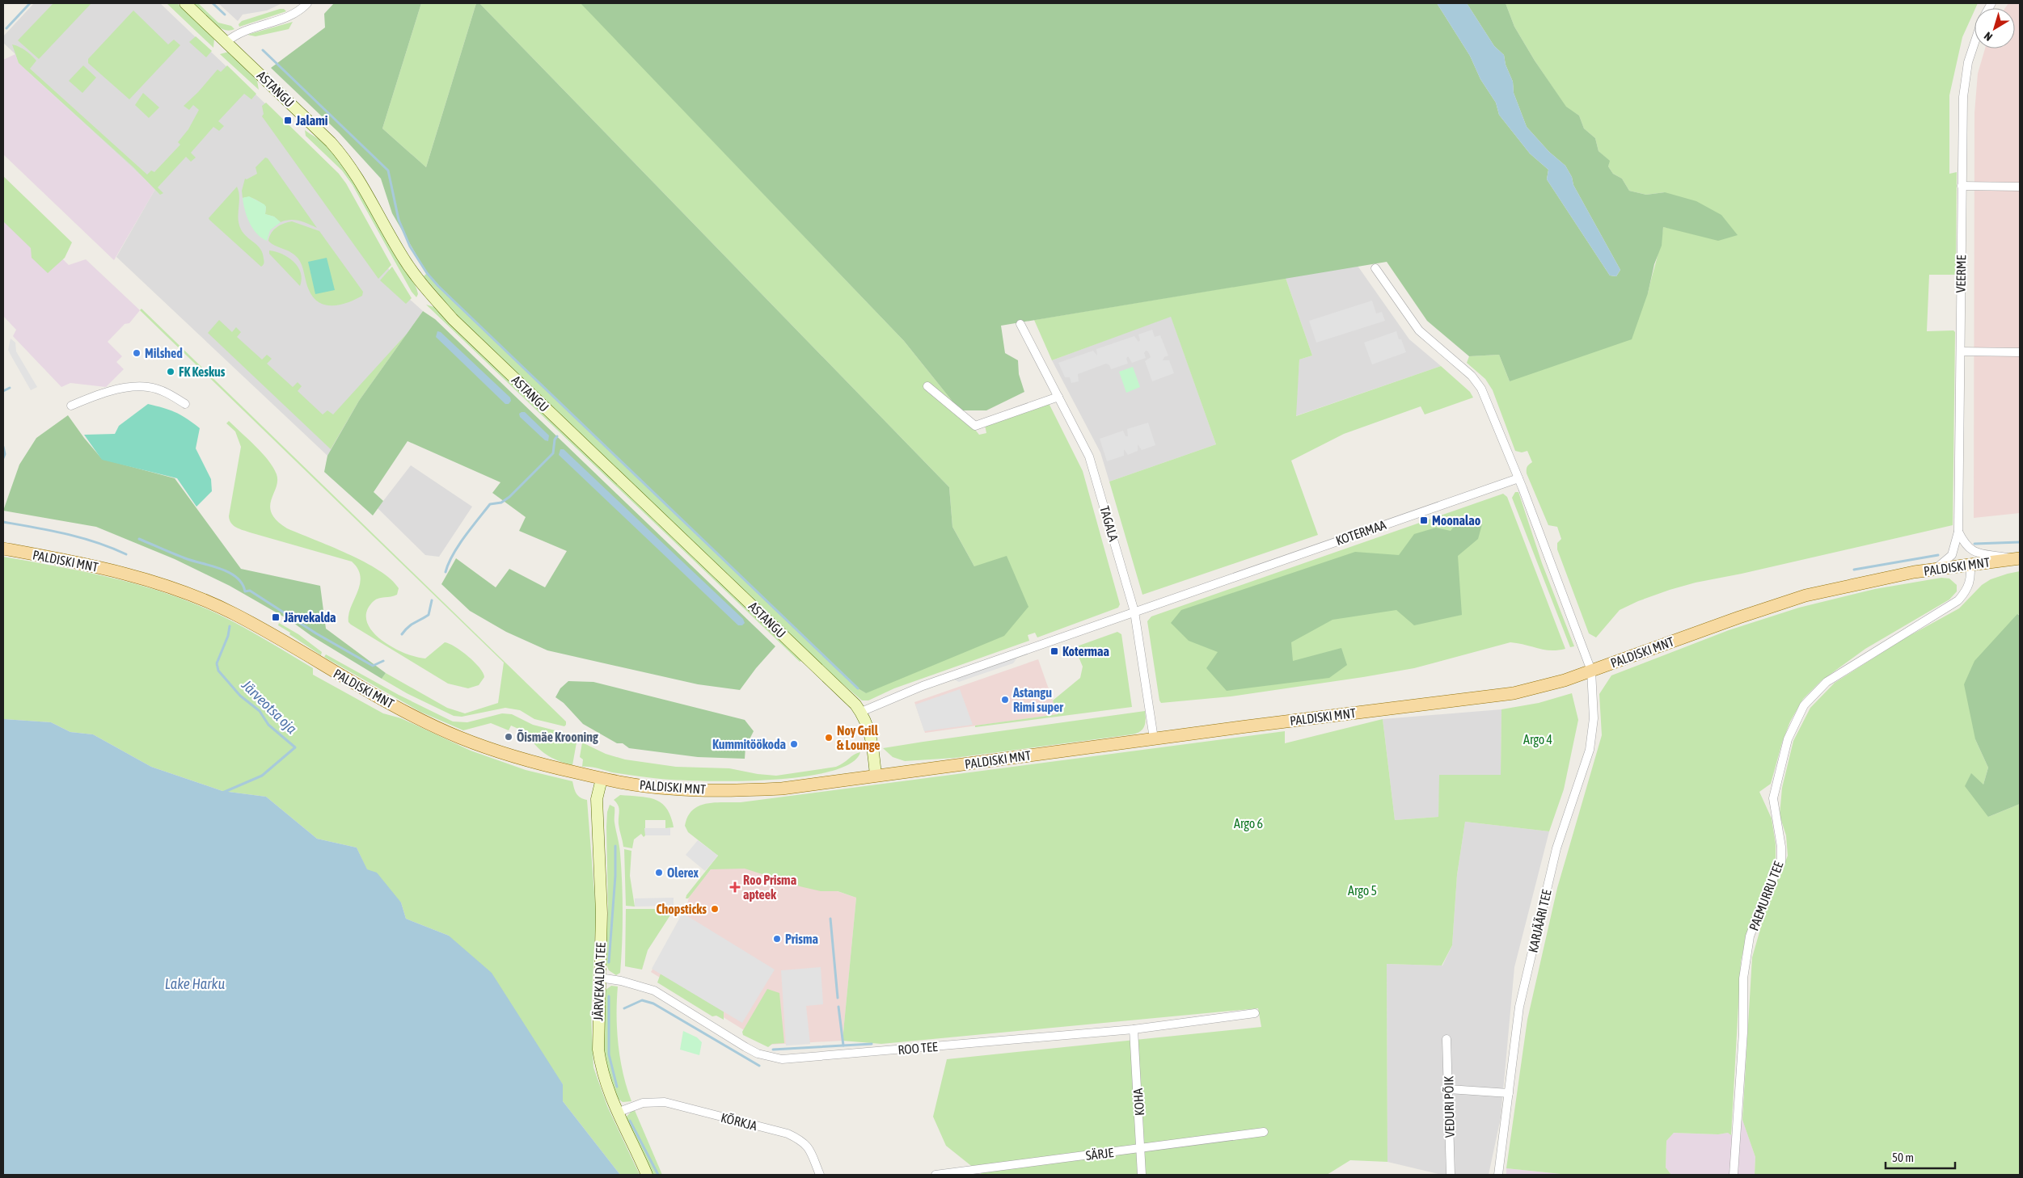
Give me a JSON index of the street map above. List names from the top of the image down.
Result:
{
  "streets": {
    "main road": ["PALDISKI MNT"],
    "street": [
      "ASTANGU",
      "VEERME",
      "TAGALA",
      "KOTERMAA",
      "PAEMURRU TEE",
      "KARJÄÄRI TEE",
      "JÄRVEKALDA TEE",
      "ROO TEE",
      "KOHA",
      "VEDURI PÕIK",
      "KÕRKJA",
      "SÄRJE"
    ]
  },
  "crossings": [
    ["ASTANGU", "KOTERMAA"],
    ["ASTANGU", "PALDISKI MNT"],
    ["VEERME", "PALDISKI MNT"],
    ["TAGALA", "KOTERMAA"],
    ["TAGALA", "PALDISKI MNT"],
    ["PALDISKI MNT", "PAEMURRU TEE"],
    ["PALDISKI MNT", "KARJÄÄRI TEE"],
    ["PALDISKI MNT", "JÄRVEKALDA TEE"],
    ["JÄRVEKALDA TEE", "ROO TEE"],
    ["JÄRVEKALDA TEE", "KÕRKJA"],
    ["ROO TEE", "KOHA"],
    ["KOHA", "SÄRJE"]
  ],
  "water": ["Järveotsa oja", "Lake Harku"],
  "parks": ["Argo 4", "Argo 6", "Argo 5"],
  "places": {
    "transit": [
      "Jalami",
      "Moonalao",
      "Järvekalda",
      "Kotermaa"
    ],
    "other": [
      "Milshed",
      "FK Keskus",
      "Astangu Rimi super",
      "Õismäe Krooning",
      "Noy Grill & Lounge",
      "Kummitöökoda",
      "Olerex",
      "Chopsticks",
      "Prisma"
    ],
    "health": ["Roo Prisma apteek"]
  },
  "scale_bar": "50 m",
  "north": "bottom left"
}
